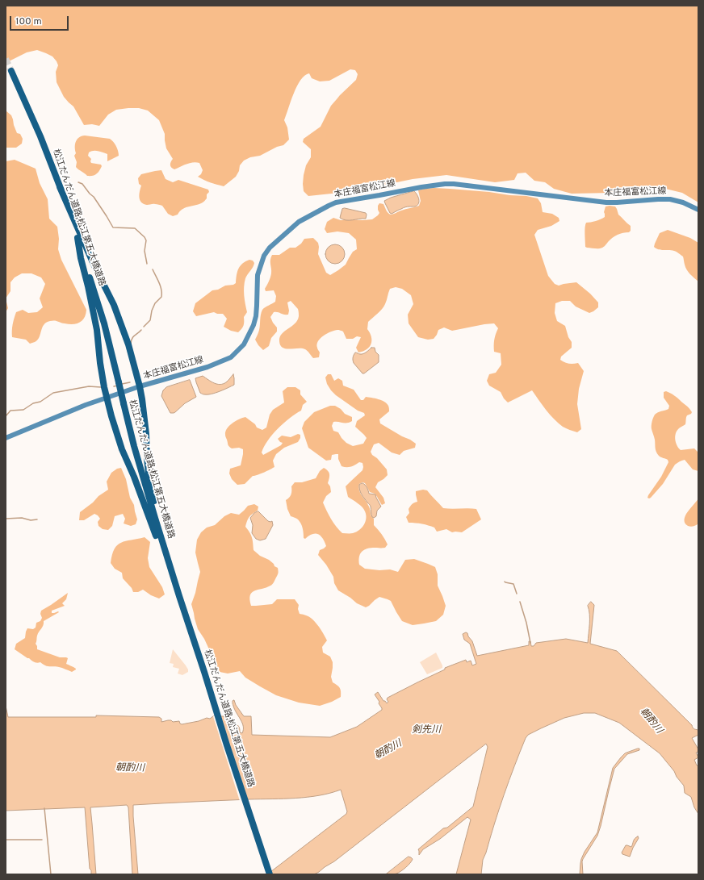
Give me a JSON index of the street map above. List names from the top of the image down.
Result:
{
  "streets": {
    "highway": ["松江だんだん道路;松江第五大橋道路"],
    "main road": ["本庄福富松江線"]
  },
  "water": ["朝酌川", "剣先川"],
  "scale_bar": "100 m"
}
